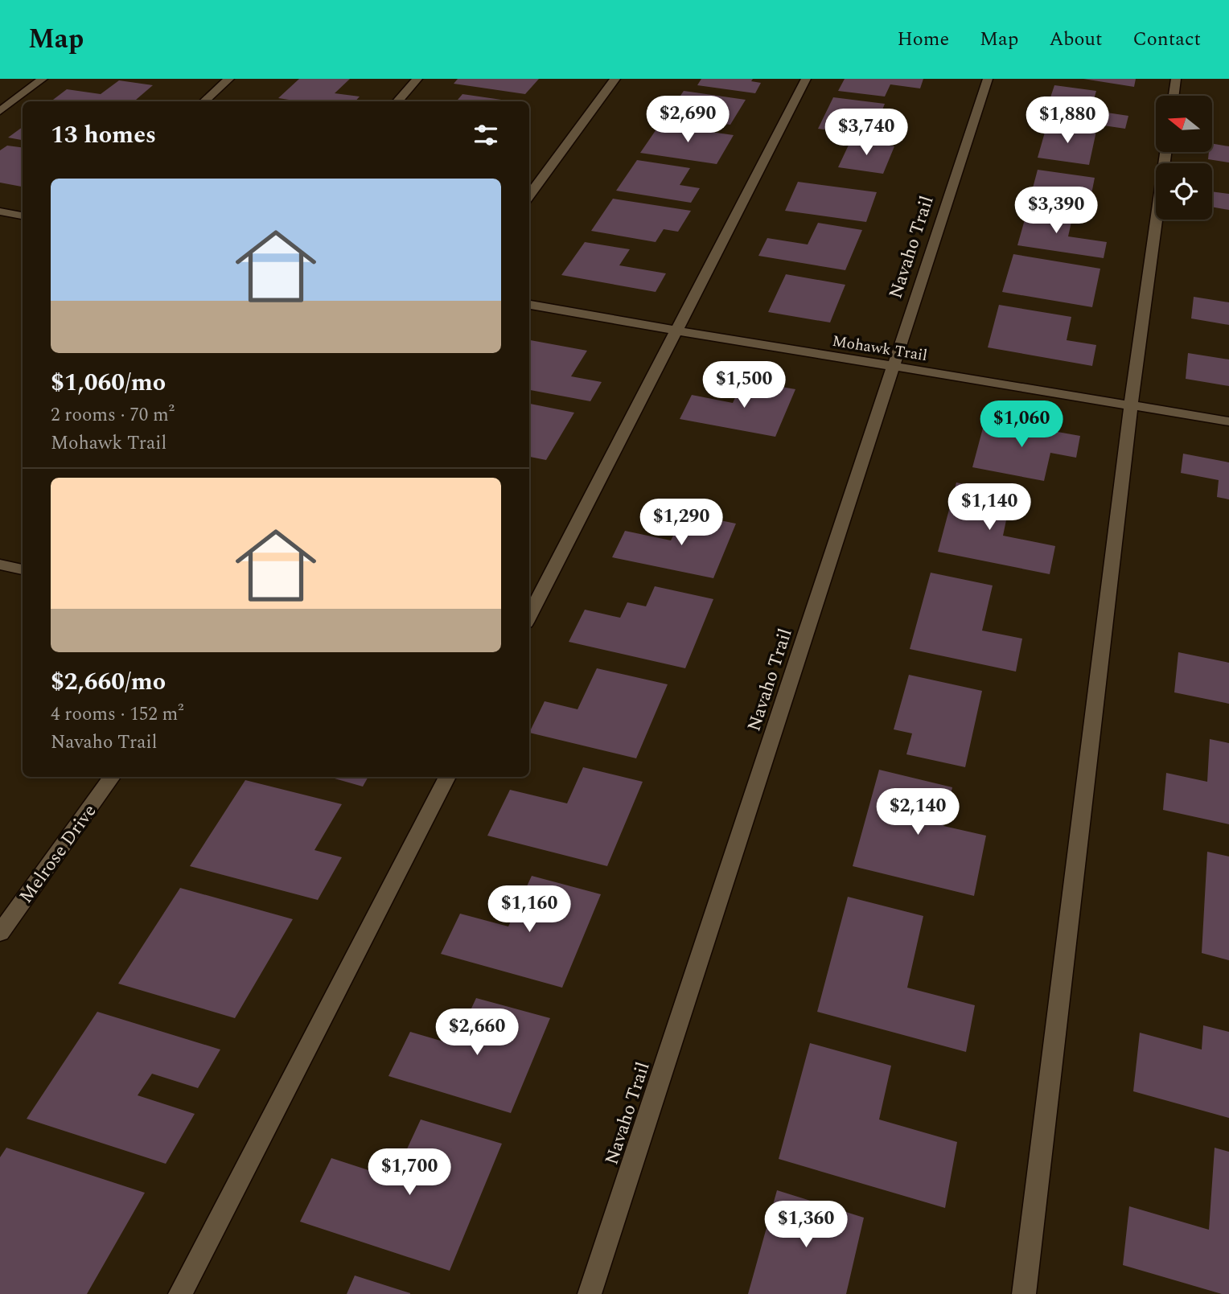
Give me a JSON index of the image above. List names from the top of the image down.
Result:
{
  "streets": {
    "street": ["Navaho Trail", "Mohawk Trail", "Melrose Drive"]
  },
  "crossings": [
    ["Navaho Trail", "Mohawk Trail"]
  ],
  "north": "left",
  "page": {
    "header": "Map",
    "nav": [
      "Home",
      "Map",
      "About",
      "Contact"
    ],
    "price": [
      "$2,690",
      "$1,880",
      "$3,740",
      "$3,390",
      "$1,500",
      "$1,060",
      "$1,140",
      "$1,290",
      "$2,140",
      "$1,160",
      "$2,660",
      "$1,700",
      "$1,360"
    ],
    "heading": "13 homes",
    "list": [
      {
        "name": "$1,060/mo",
        "note": "2 rooms · 70 m² · Mohawk Trail"
      },
      {
        "name": "$2,660/mo",
        "note": "4 rooms · 152 m² · Navaho Trail"
      }
    ]
  }
}
